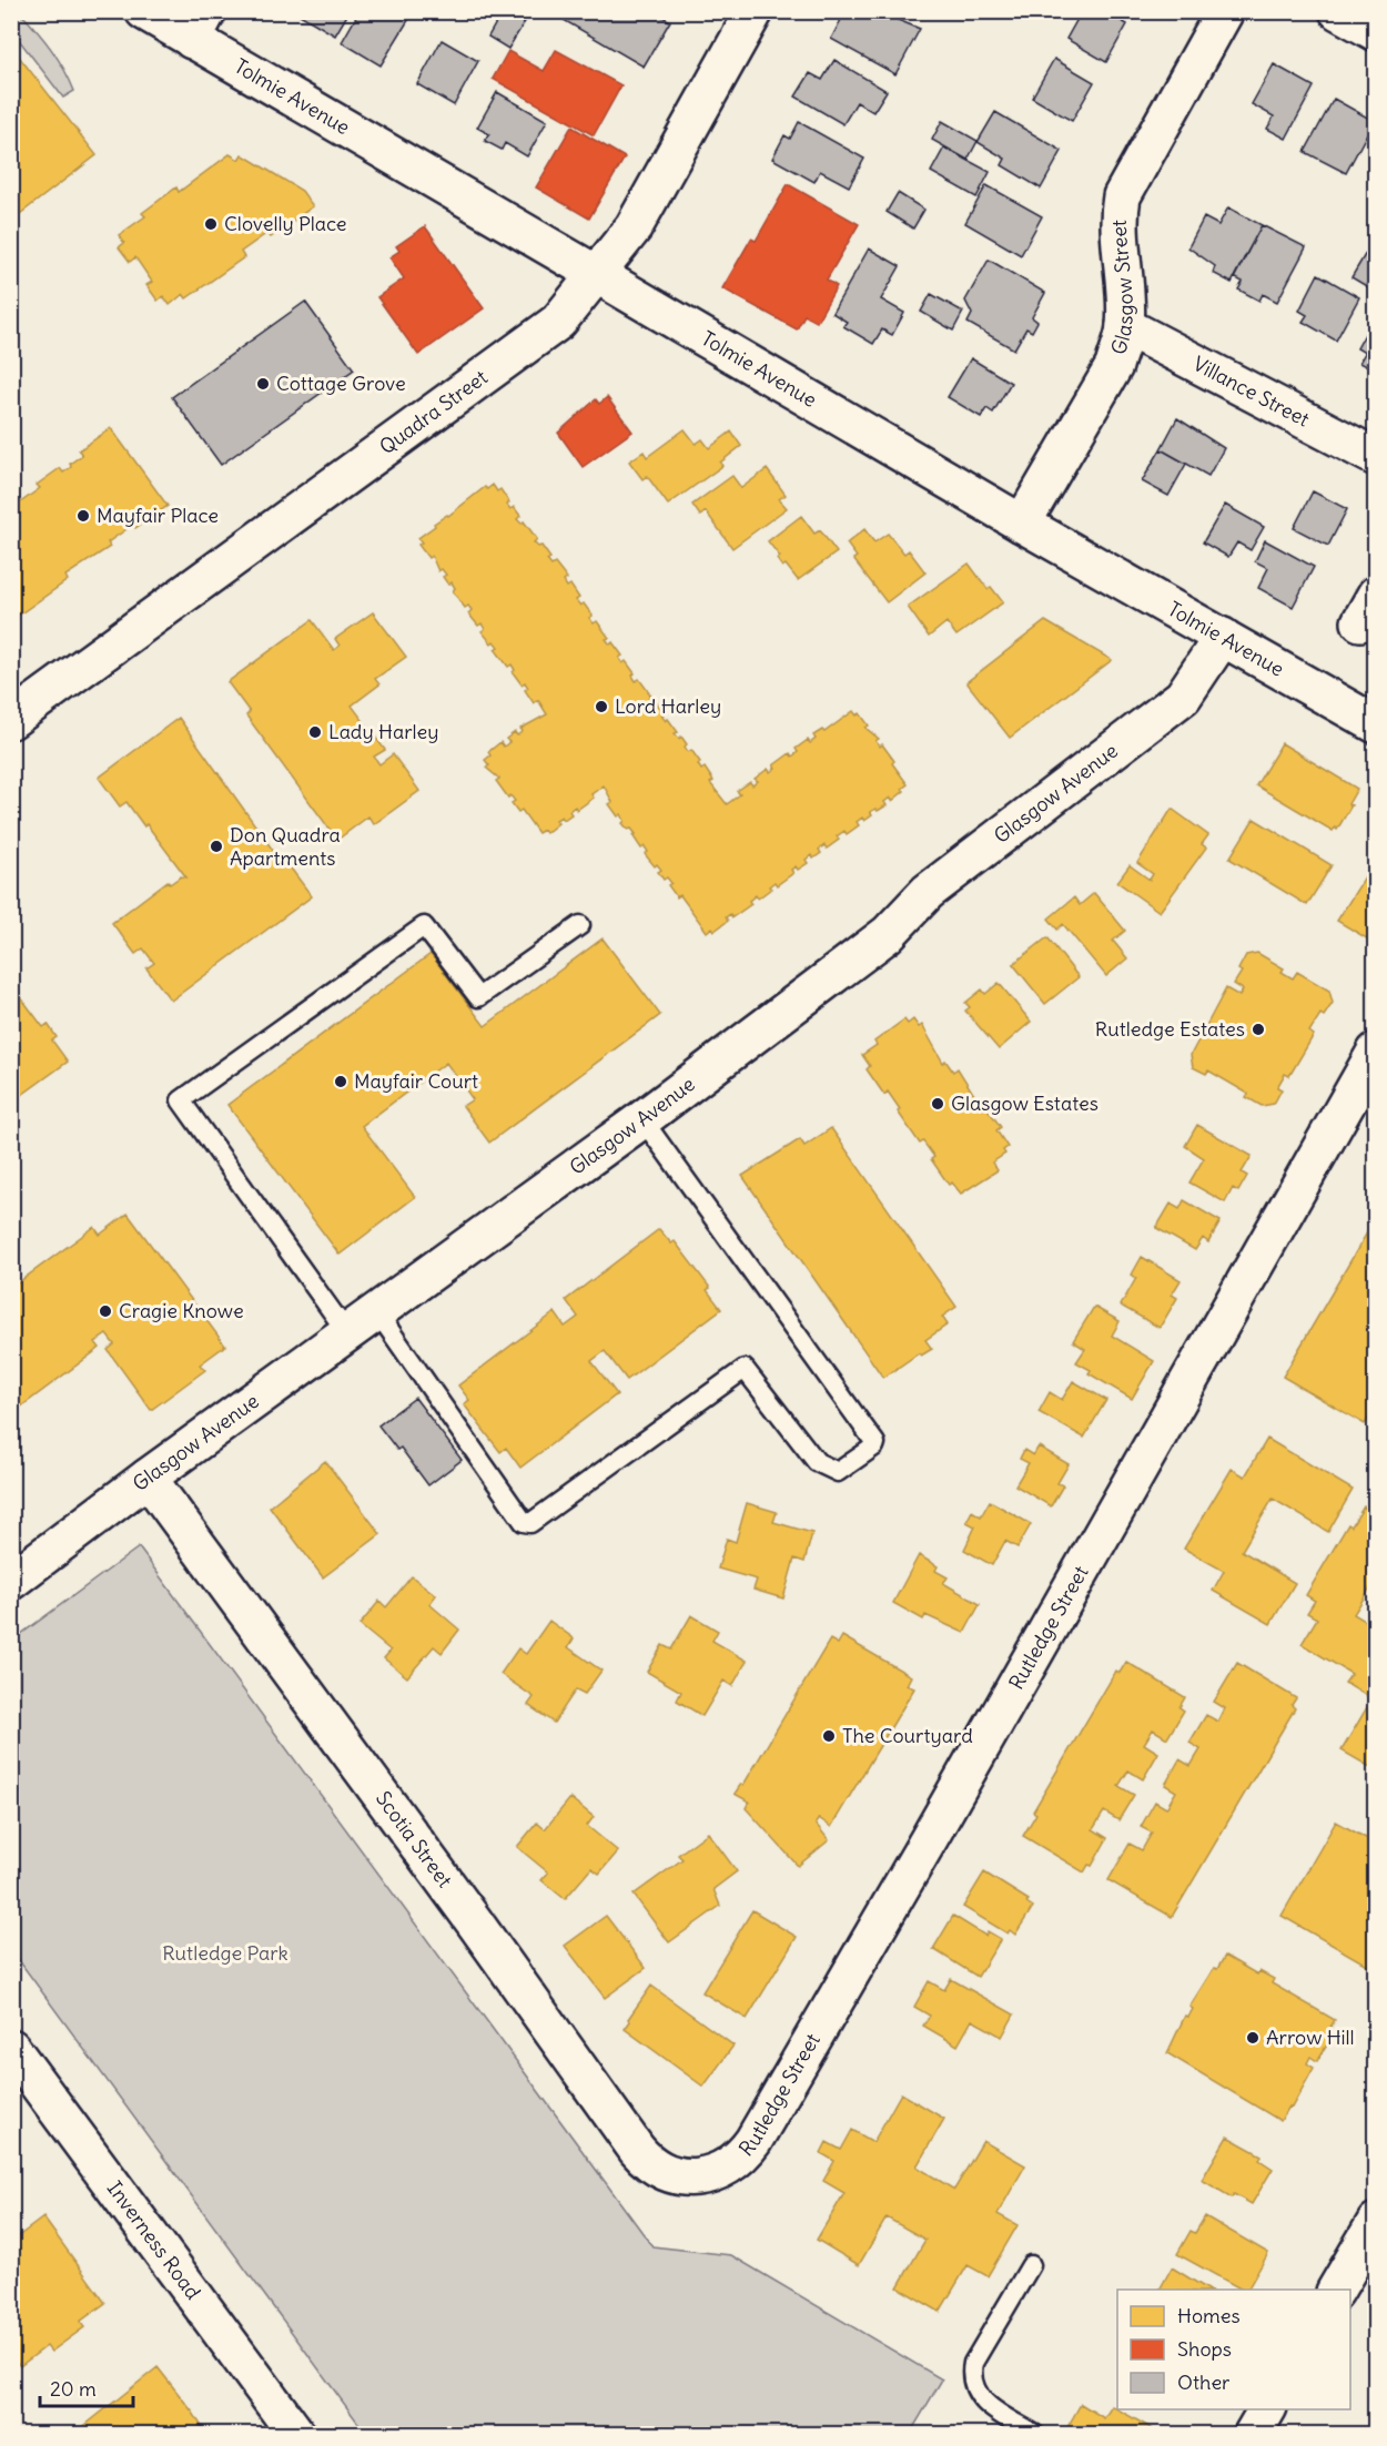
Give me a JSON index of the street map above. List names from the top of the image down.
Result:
{
  "streets": {
    "street": [
      "Tolmie Avenue",
      "Glasgow Street",
      "Villance Street",
      "Quadra Street",
      "Glasgow Avenue",
      "Rutledge Street",
      "Scotia Street",
      "Inverness Road"
    ]
  },
  "crossings": [
    ["Tolmie Avenue", "Glasgow Street"],
    ["Tolmie Avenue", "Quadra Street"],
    ["Tolmie Avenue", "Glasgow Avenue"],
    ["Glasgow Street", "Villance Street"],
    ["Glasgow Avenue", "Scotia Street"],
    ["Rutledge Street", "Scotia Street"]
  ],
  "parks": ["Rutledge Park"],
  "places": [
    "Clovelly Place",
    "Cottage Grove",
    "Mayfair Place",
    "Lord Harley",
    "Lady Harley",
    "Don Quadra Apartments",
    "Rutledge Estates",
    "Mayfair Court",
    "Glasgow Estates",
    "Cragie Knowe",
    "The Courtyard",
    "Arrow Hill"
  ],
  "legend": ["Homes", "Shops", "Other"],
  "scale_bar": "20 m"
}
